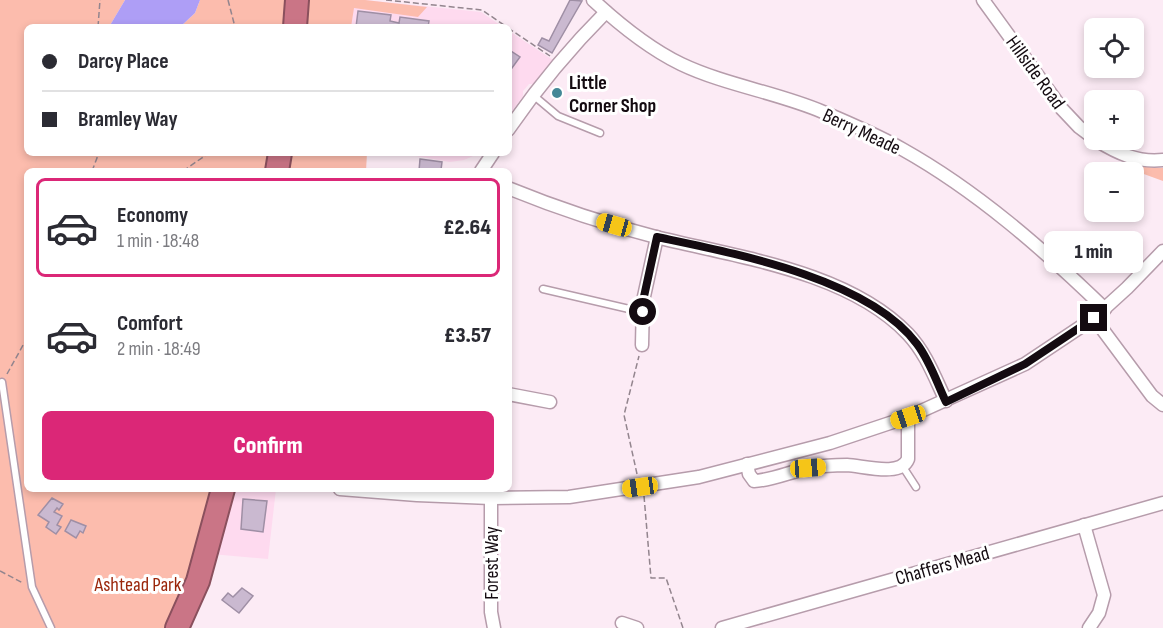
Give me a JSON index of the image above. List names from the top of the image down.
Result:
{
  "streets": {
    "street": [
      "Hillside Road",
      "Berry Meade",
      "Forest Way",
      "Chaffers Mead"
    ]
  },
  "parks": ["Ashtead Park"],
  "places": ["Little Corner Shop"],
  "page": {
    "map_buttons": ["+", "−"],
    "banner": ["Darcy Place", "Bramley Way"],
    "list": [
      {
        "name": "Economy",
        "note": "1 min · 18:48",
        "value": "£2.64"
      },
      {
        "name": "Comfort",
        "note": "2 min · 18:49",
        "value": "£3.57"
      }
    ],
    "bubble": "1 min",
    "buttons": "Confirm"
  }
}
